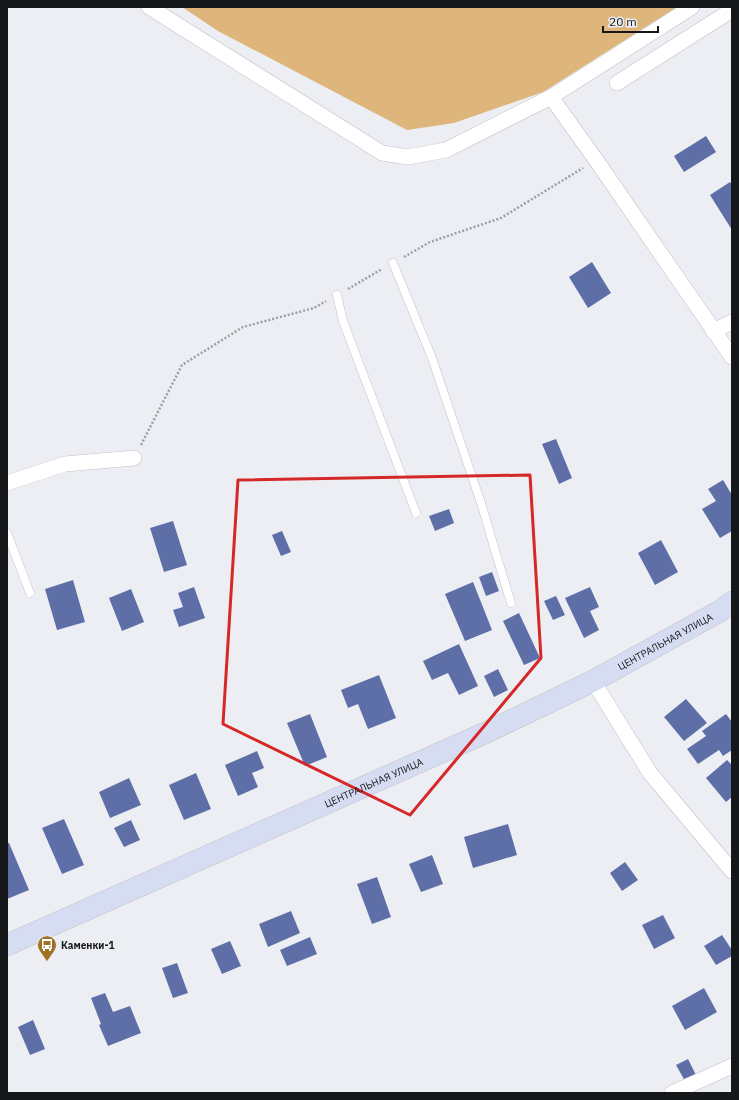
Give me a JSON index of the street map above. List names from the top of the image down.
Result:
{
  "streets": {
    "main road": ["ЦЕНТРАЛЬНАЯ УЛИЦА"]
  },
  "places": {
    "bus stop": ["Каменки-1"]
  },
  "scale_bar": "20 m"
}
